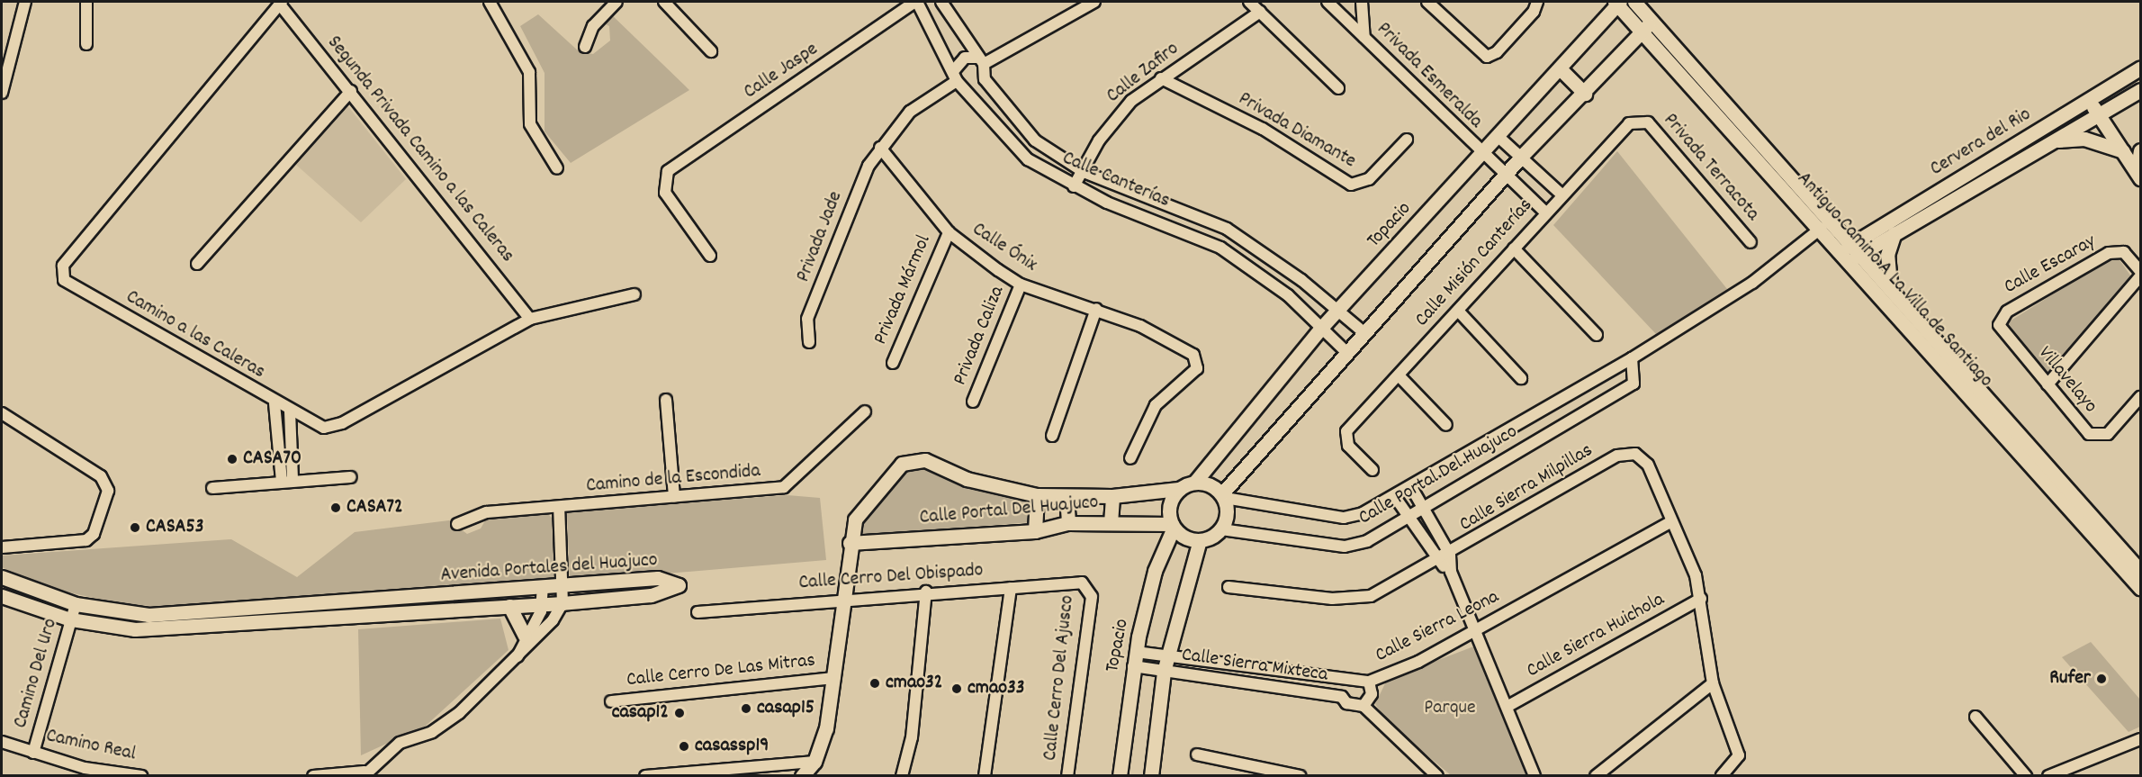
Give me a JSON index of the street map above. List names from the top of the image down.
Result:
{
  "streets": {
    "street": [
      "Calle Jaspe",
      "Calle Zafiro",
      "Privada Esmeralda",
      "Privada Diamante",
      "Cervera del Rio",
      "Segunda Privada Camino a las Caleras",
      "Privada Terracota",
      "Calle Canterías",
      "Topacio",
      "Privada Jade",
      "Calle Ónix",
      "Calle Misión Canterías",
      "Calle Escaray",
      "Antiguo Camino A La Villa de Santiago",
      "Privada Mármol",
      "Camino a las Caleras",
      "Privada Caliza",
      "Villavelayo",
      "Calle Portal Del Huajuco",
      "Camino de la Escondida",
      "Calle Sierra Milpillas",
      "Avenida Portales del Huajuco",
      "Calle Cerro Del Obispado",
      "Calle Sierra Leona",
      "Calle Sierra Huichola",
      "Calle Sierra Mixteca",
      "Calle Cerro De Las Mitras",
      "Camino Del Uro",
      "Calle Cerro Del Ajusco",
      "Camino Real"
    ]
  },
  "crossings": [
    ["Calle Jaspe", "Calle Canterías"],
    ["Calle Zafiro", "Privada Diamante"],
    ["Calle Zafiro", "Calle Canterías"],
    ["Privada Esmeralda", "Topacio"],
    ["Privada Esmeralda", "Calle Misión Canterías"],
    ["Cervera del Rio", "Antiguo Camino A La Villa de Santiago"],
    ["Segunda Privada Camino a las Caleras", "Camino a las Caleras"],
    ["Privada Terracota", "Calle Misión Canterías"],
    ["Calle Canterías", "Topacio"],
    ["Calle Canterías", "Privada Jade"],
    ["Topacio", "Antiguo Camino A La Villa de Santiago"],
    ["Topacio", "Calle Portal Del Huajuco"],
    ["Topacio", "Calle Sierra Leona"],
    ["Topacio", "Calle Sierra Mixteca"],
    ["Privada Jade", "Calle Ónix"],
    ["Calle Ónix", "Privada Mármol"],
    ["Calle Ónix", "Privada Caliza"],
    ["Calle Escaray", "Villavelayo"],
    ["Antiguo Camino A La Villa de Santiago", "Calle Portal Del Huajuco"],
    ["Calle Portal Del Huajuco", "Calle Cerro Del Obispado"],
    ["Calle Portal Del Huajuco", "Calle Cerro De Las Mitras"],
    ["Calle Sierra Milpillas", "Calle Sierra Leona"],
    ["Avenida Portales del Huajuco", "Camino Del Uro"],
    ["Calle Cerro Del Obispado", "Calle Cerro Del Ajusco"],
    ["Calle Sierra Leona", "Calle Sierra Mixteca"],
    ["Camino Del Uro", "Camino Real"]
  ],
  "parks": ["Parque"],
  "places": [
    "CASA70",
    "CASA72",
    "CASA53",
    "Rufer",
    "cmao32",
    "cmao33",
    "casap15",
    "casap12",
    "casassp19"
  ]
}
